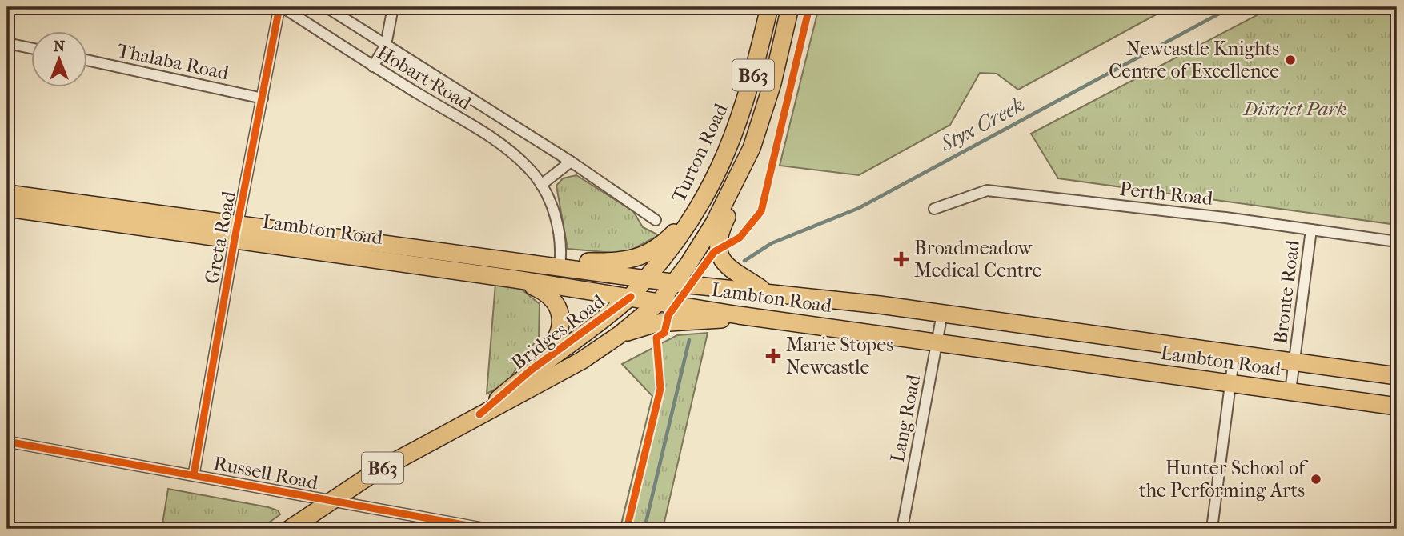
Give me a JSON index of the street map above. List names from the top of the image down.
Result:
{
  "streets": {
    "main road": [
      "B63",
      "Turton Road",
      "Lambton Road",
      "Bridges Road"
    ],
    "street": [
      "Thalaba Road",
      "Hobart Road",
      "Perth Road",
      "Greta Road",
      "Bronte Road",
      "Lang Road",
      "Russell Road"
    ]
  },
  "crossings": [
    ["Thalaba Road", "Greta Road"],
    ["B63", "Lambton Road"],
    ["B63", "Bridges Road"],
    ["Hobart Road", "Lambton Road"],
    ["Hobart Road", "Greta Road"],
    ["Turton Road", "Lambton Road"],
    ["Turton Road", "Bridges Road"],
    ["Perth Road", "Bronte Road"],
    ["Lambton Road", "Greta Road"],
    ["Lambton Road", "Bronte Road"],
    ["Lambton Road", "Bridges Road"],
    ["Lambton Road", "Lang Road"],
    ["Greta Road", "Russell Road"],
    ["Bridges Road", "Russell Road"]
  ],
  "water": ["Styx Creek"],
  "parks": ["District Park"],
  "places": {
    "other": ["Newcastle Knights Centre of Excellence", "Hunter School of the Performing Arts"],
    "health": ["Broadmeadow Medical Centre", "Marie Stopes Newcastle"]
  },
  "north": "top"
}
